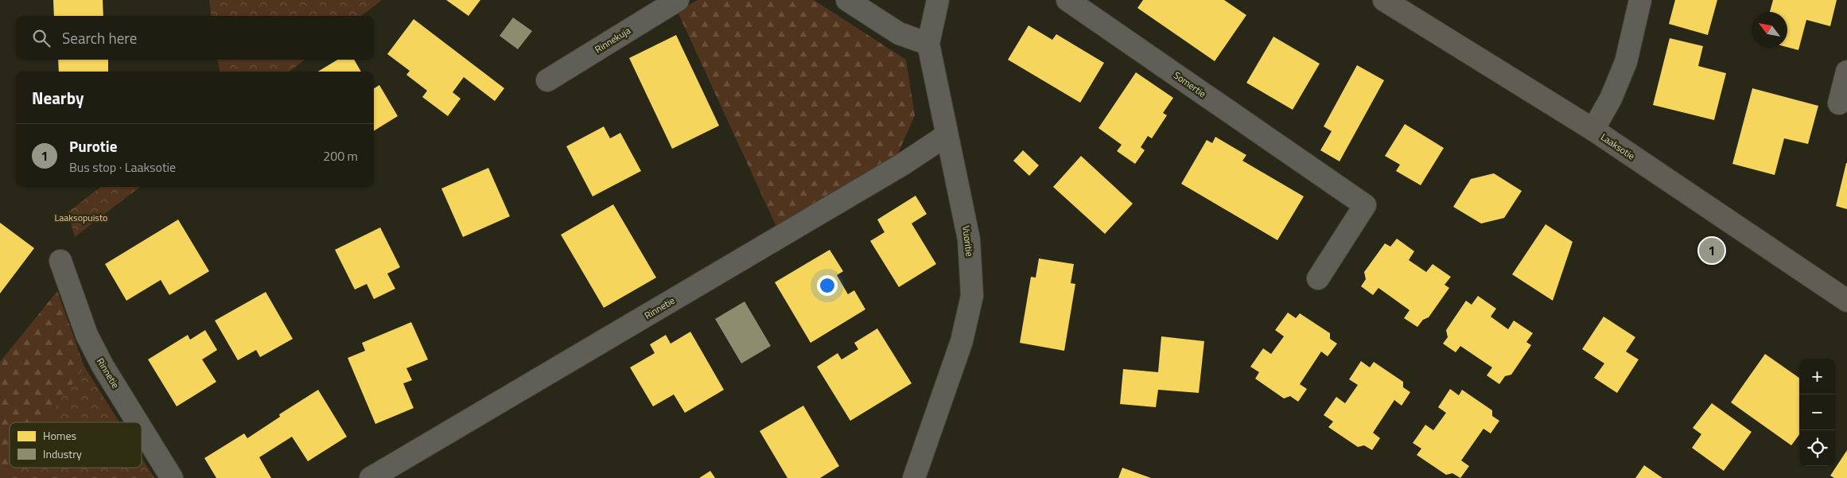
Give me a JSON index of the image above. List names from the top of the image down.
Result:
{
  "streets": {
    "main road": ["Laaksotie"],
    "street": [
      "Rinnekuja",
      "Somertie",
      "Vuoritie",
      "Rinnetie"
    ]
  },
  "crossings": [
    ["Vuoritie", "Rinnetie"]
  ],
  "parks": ["Laaksopuisto"],
  "legend": ["Homes", "Industry"],
  "north": "top left",
  "page": {
    "search": "Search here",
    "heading": "Nearby",
    "list": [
      {
        "mark": "1",
        "name": "Purotie",
        "note": "Bus stop · Laaksotie",
        "value": "200 m"
      }
    ],
    "pins": "1",
    "map_buttons": ["+", "−"]
  }
}
